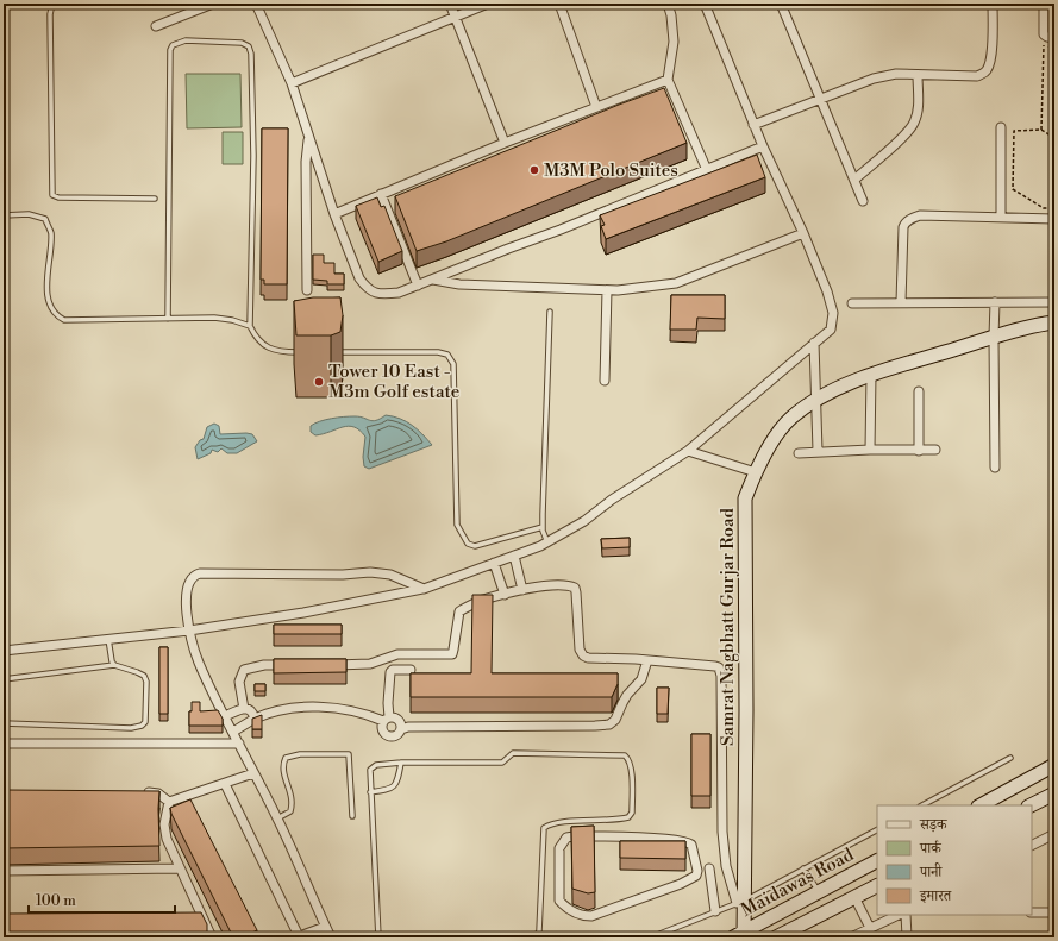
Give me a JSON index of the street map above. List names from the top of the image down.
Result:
{
  "streets": {
    "street": ["Samrat Nagbhatt Gurjar Road", "Maidawas Road"]
  },
  "crossings": [
    ["Samrat Nagbhatt Gurjar Road", "Maidawas Road"]
  ],
  "places": ["M3M Polo Suites", "Tower 10 East - M3m Golf estate"],
  "legend": [
    "सड़क",
    "पार्क",
    "पानी",
    "इमारत"
  ],
  "scale_bar": "100 m"
}
